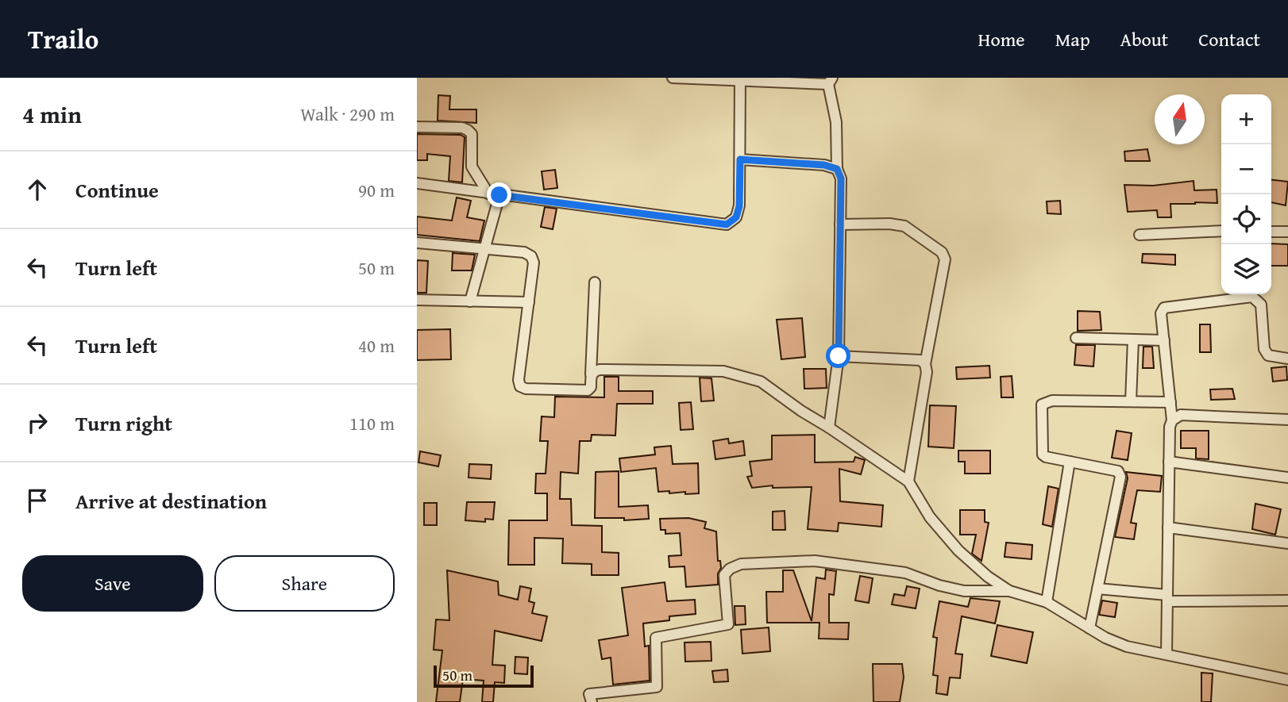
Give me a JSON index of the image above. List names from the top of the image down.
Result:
{
  "scale_bar": "50 m",
  "north": "top",
  "page": {
    "header": "Trailo",
    "nav": [
      "Home",
      "Map",
      "About",
      "Contact"
    ],
    "heading": ["4 min", "Walk · 290 m"],
    "map_buttons": ["+", "−"],
    "list": [
      ["Continue", "90 m"],
      ["Turn left", "50 m"],
      ["Turn left", "40 m"],
      ["Turn right", "110 m"],
      "Arrive at destination"
    ],
    "buttons": ["Save", "Share"],
    "scale": "50 m"
  }
}
